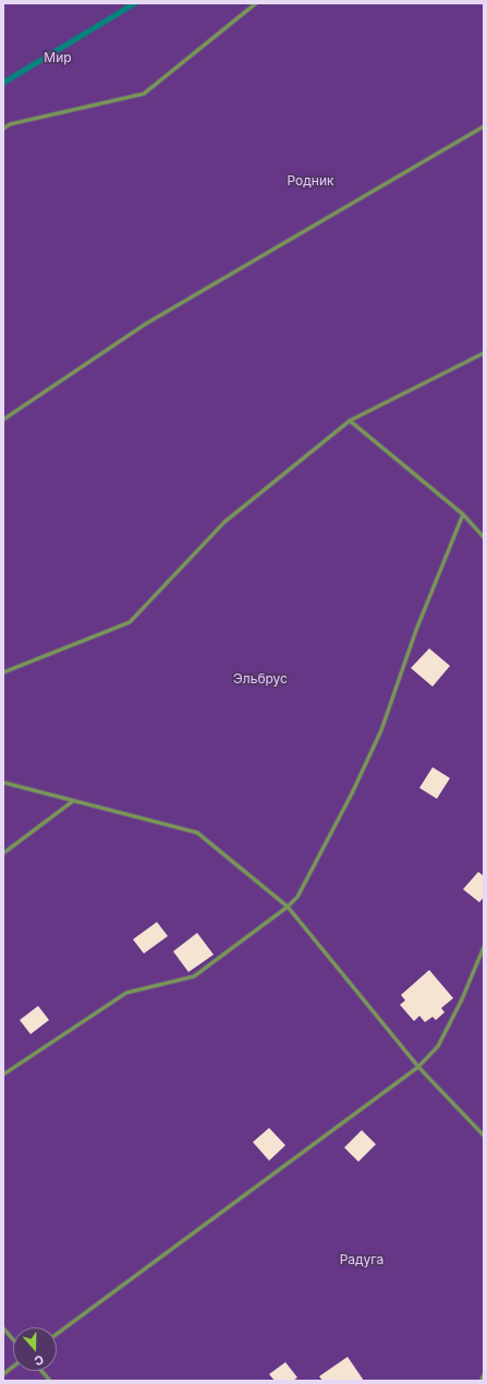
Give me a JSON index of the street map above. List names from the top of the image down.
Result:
{
  "parks": [
    "Мир",
    "Родник",
    "Эльбрус",
    "Радуга"
  ],
  "north": "bottom"
}
